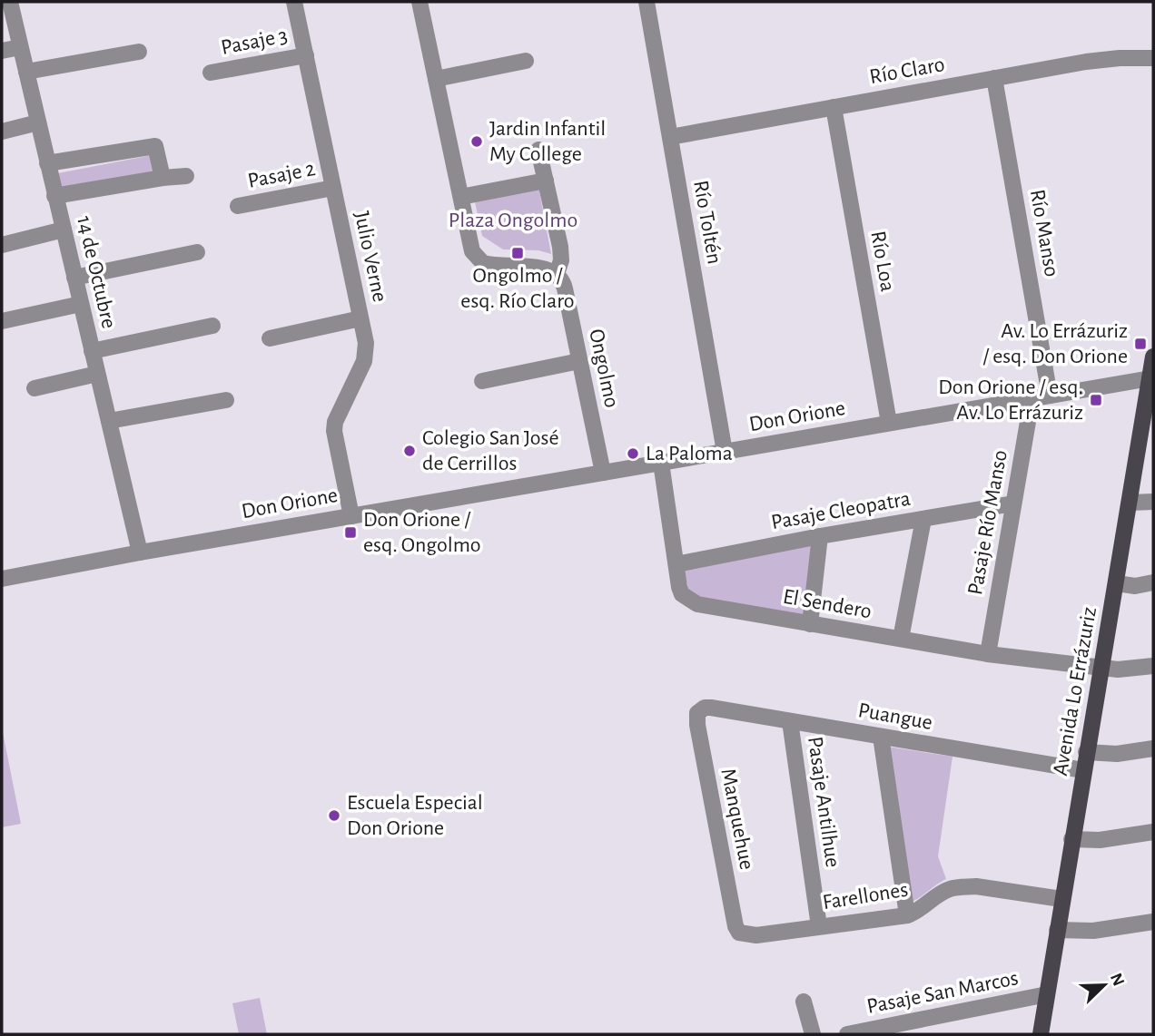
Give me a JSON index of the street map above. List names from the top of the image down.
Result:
{
  "streets": {
    "main road": ["Avenida Lo Errázuriz"],
    "street": [
      "Pasaje 3",
      "Río Claro",
      "Pasaje 2",
      "Río Toltén",
      "Río Manso",
      "Julio Verne",
      "Río Loa",
      "14 de Octubre",
      "Ongolmo",
      "Don Orione",
      "Pasaje Cleopatra",
      "Pasaje Río Manso",
      "El Sendero",
      "Puangue",
      "Pasaje Antilhue",
      "Manquehue",
      "Farellones",
      "Pasaje San Marcos"
    ]
  },
  "crossings": [
    ["Pasaje 3", "Julio Verne"],
    ["Río Claro", "Río Toltén"],
    ["Río Claro", "Río Manso"],
    ["Río Claro", "Río Loa"],
    ["Pasaje 2", "Julio Verne"],
    ["Río Toltén", "Don Orione"],
    ["Río Manso", "Don Orione"],
    ["Julio Verne", "Don Orione"],
    ["Río Loa", "Don Orione"],
    ["14 de Octubre", "Don Orione"],
    ["Ongolmo", "Don Orione"],
    ["Don Orione", "Pasaje Río Manso"],
    ["Don Orione", "El Sendero"],
    ["Don Orione", "Avenida Lo Errázuriz"],
    ["Pasaje Cleopatra", "Pasaje Río Manso"],
    ["Pasaje Cleopatra", "El Sendero"],
    ["Pasaje Río Manso", "El Sendero"],
    ["El Sendero", "Avenida Lo Errázuriz"],
    ["Avenida Lo Errázuriz", "Puangue"],
    ["Avenida Lo Errázuriz", "Farellones"],
    ["Avenida Lo Errázuriz", "Pasaje San Marcos"],
    ["Puangue", "Pasaje Antilhue"],
    ["Puangue", "Manquehue"],
    ["Pasaje Antilhue", "Farellones"],
    ["Manquehue", "Farellones"]
  ],
  "parks": ["Plaza Ongolmo"],
  "places": {
    "other": [
      "Jardin Infantil My College",
      "Colegio San José de Cerrillos",
      "La Paloma",
      "Escuela Especial Don Orione"
    ],
    "transit": [
      "Ongolmo / esq. Río Claro",
      "Av. Lo Errázuriz / esq. Don Orione",
      "Don Orione / esq. Av. Lo Errázuriz",
      "Don Orione / esq. Ongolmo"
    ]
  },
  "north": "top right"
}
